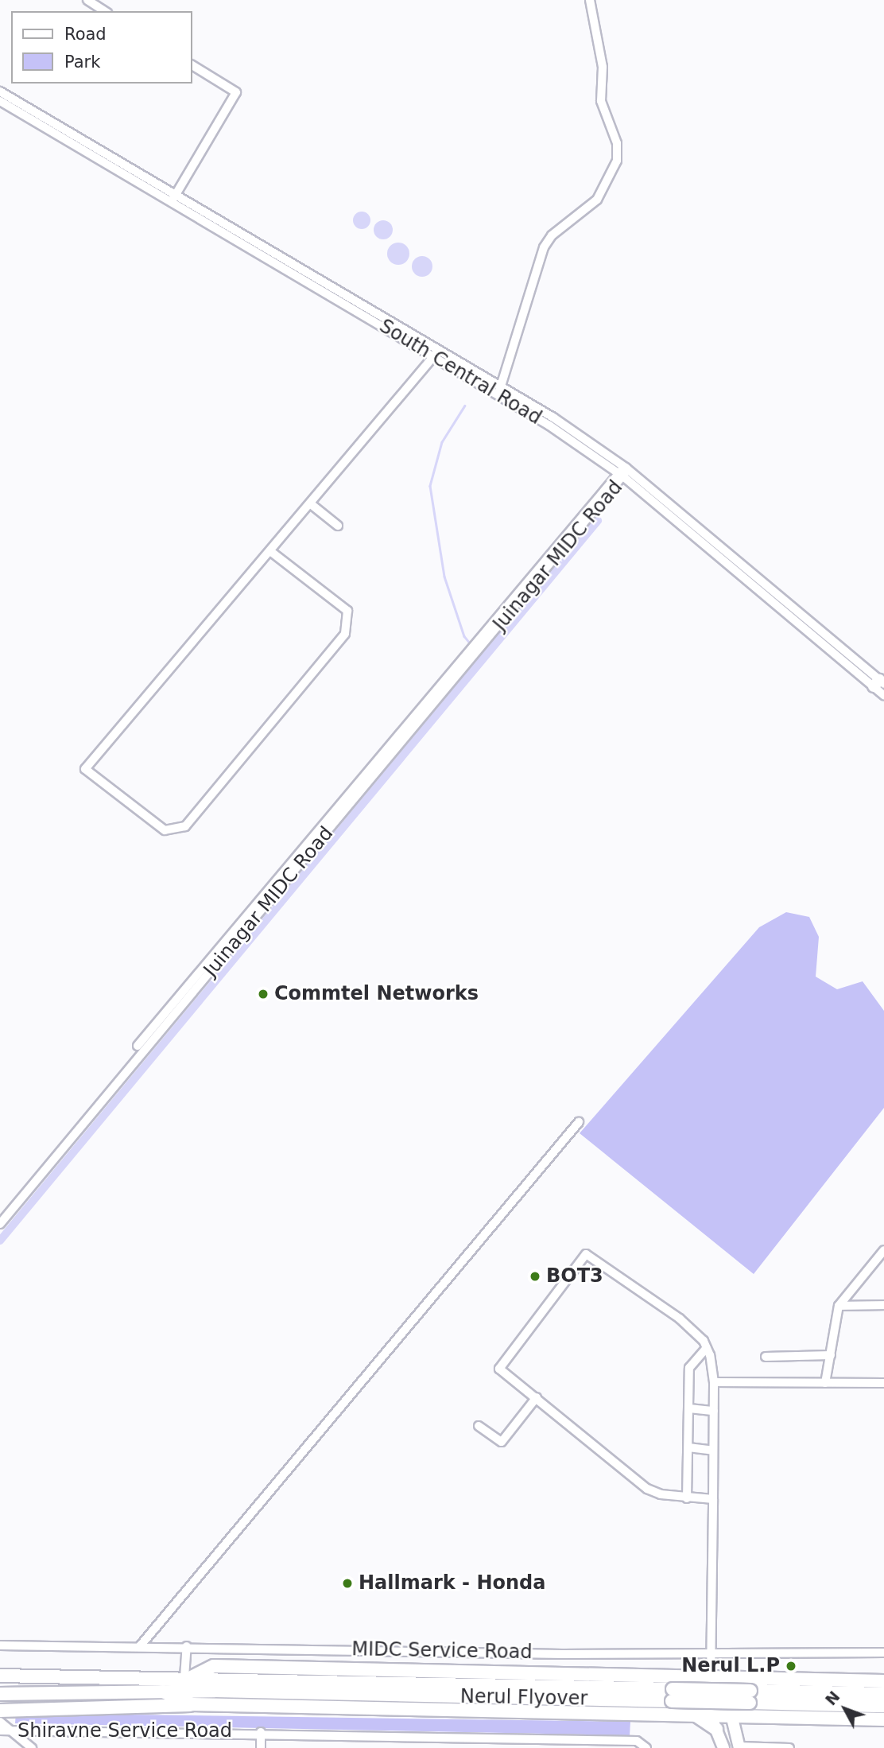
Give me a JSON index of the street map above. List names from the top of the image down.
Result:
{
  "streets": {
    "highway": ["Nerul Flyover"],
    "street": [
      "South Central Road",
      "Juinagar MIDC Road",
      "MIDC Service Road",
      "Shiravne Service Road"
    ]
  },
  "crossings": [
    ["South Central Road", "Juinagar MIDC Road"]
  ],
  "places": [
    "Commtel Networks",
    "BOT3",
    "Hallmark - Honda",
    "Nerul L.P"
  ],
  "legend": ["Road", "Park"],
  "north": "top left"
}
